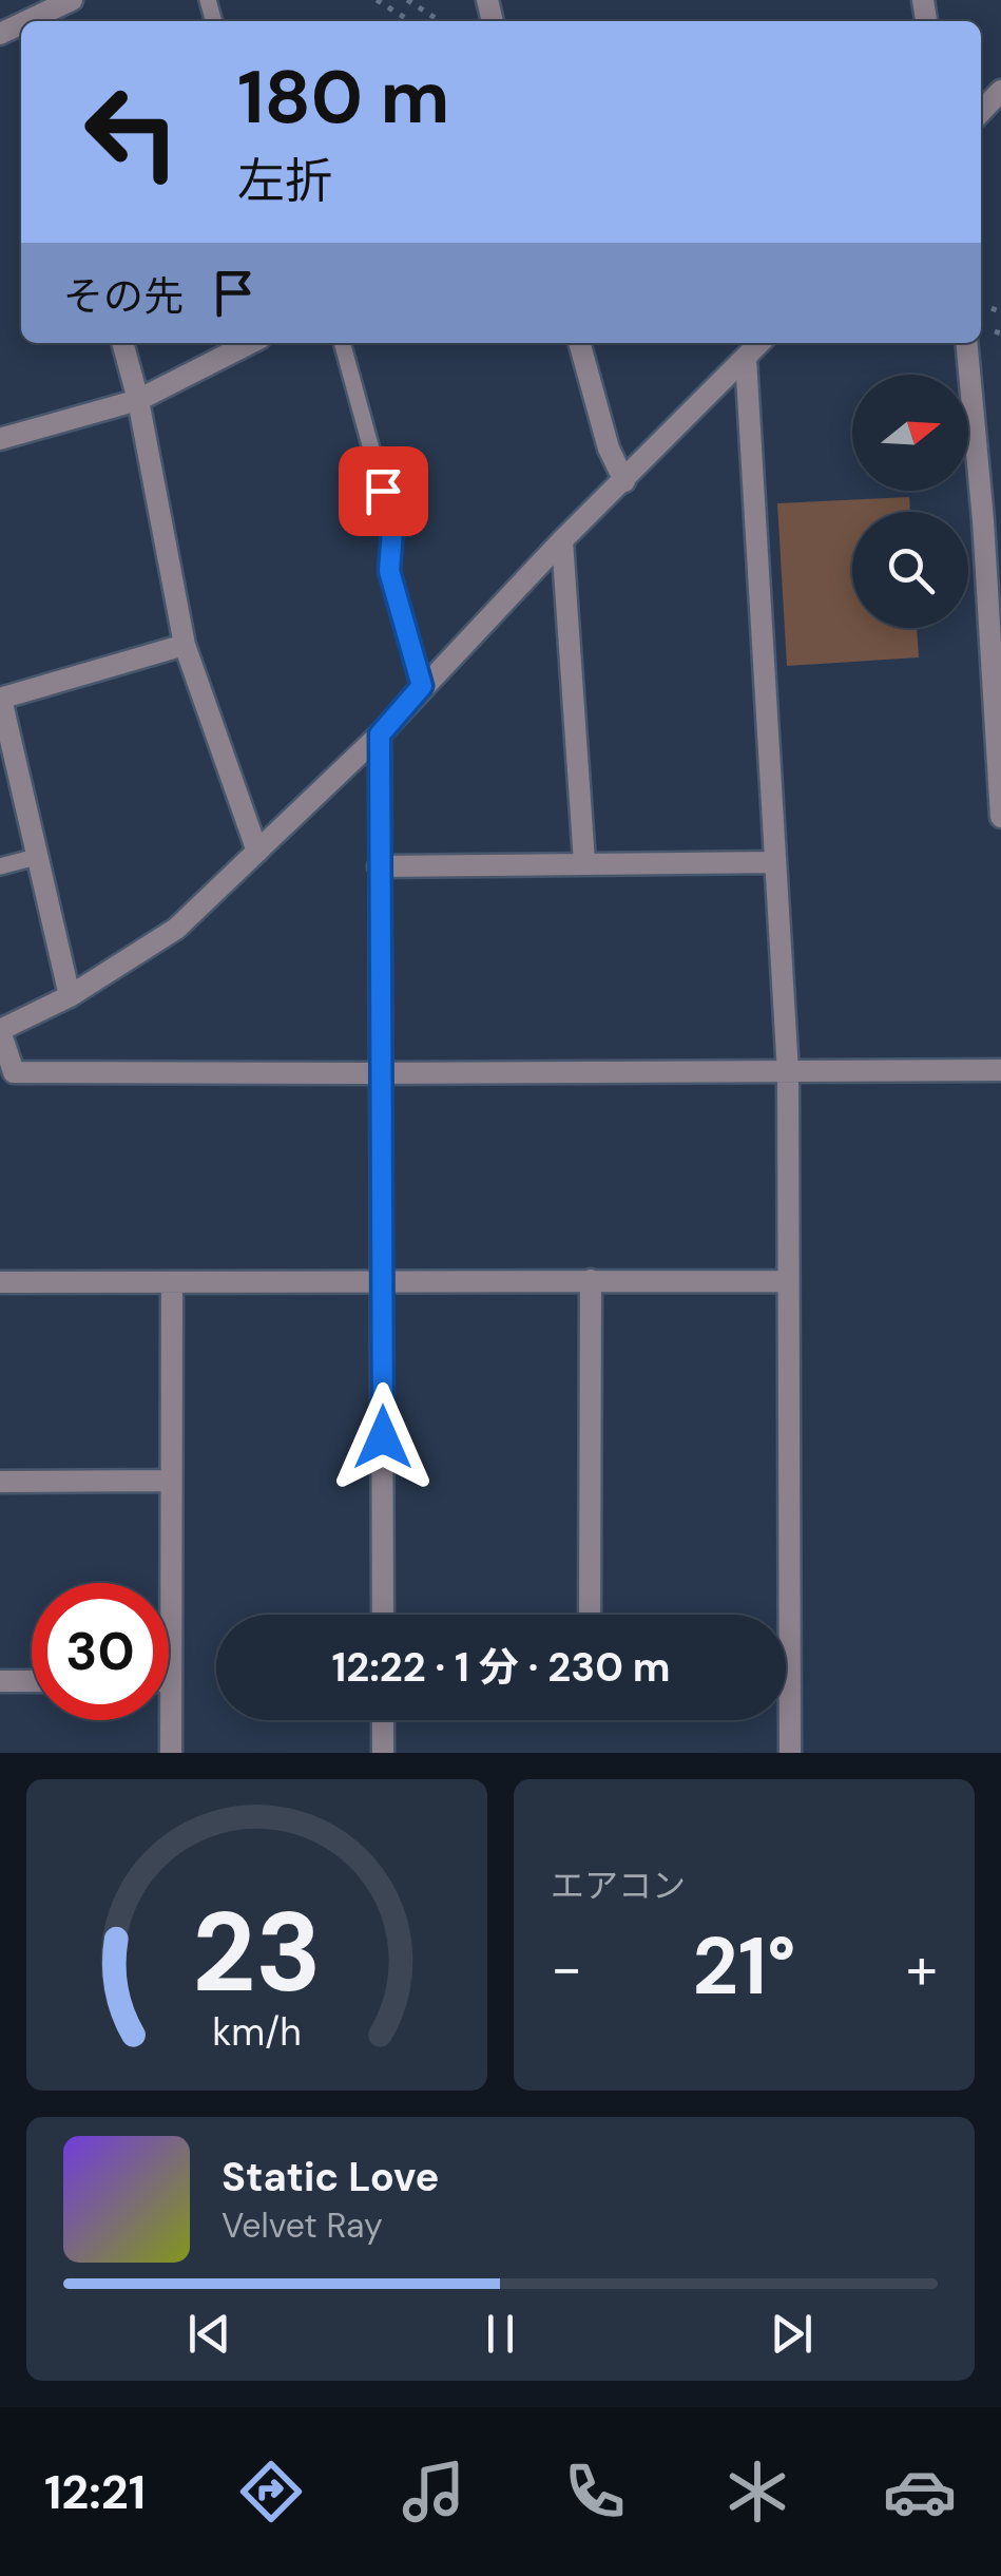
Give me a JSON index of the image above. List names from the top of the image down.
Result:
{
  "north": "right",
  "page": {
    "turn": ["180 m", "左折"],
    "then": "その先",
    "limit": "30",
    "trip": "12:22 · 1 分 · 230 m",
    "tile": "エアコン",
    "heat": ["−", "21°", "+"],
    "song": ["Static Love", "Velvet Ray"],
    "tabs": "12:21",
    "gauge": ["23", "km/h"]
  }
}
